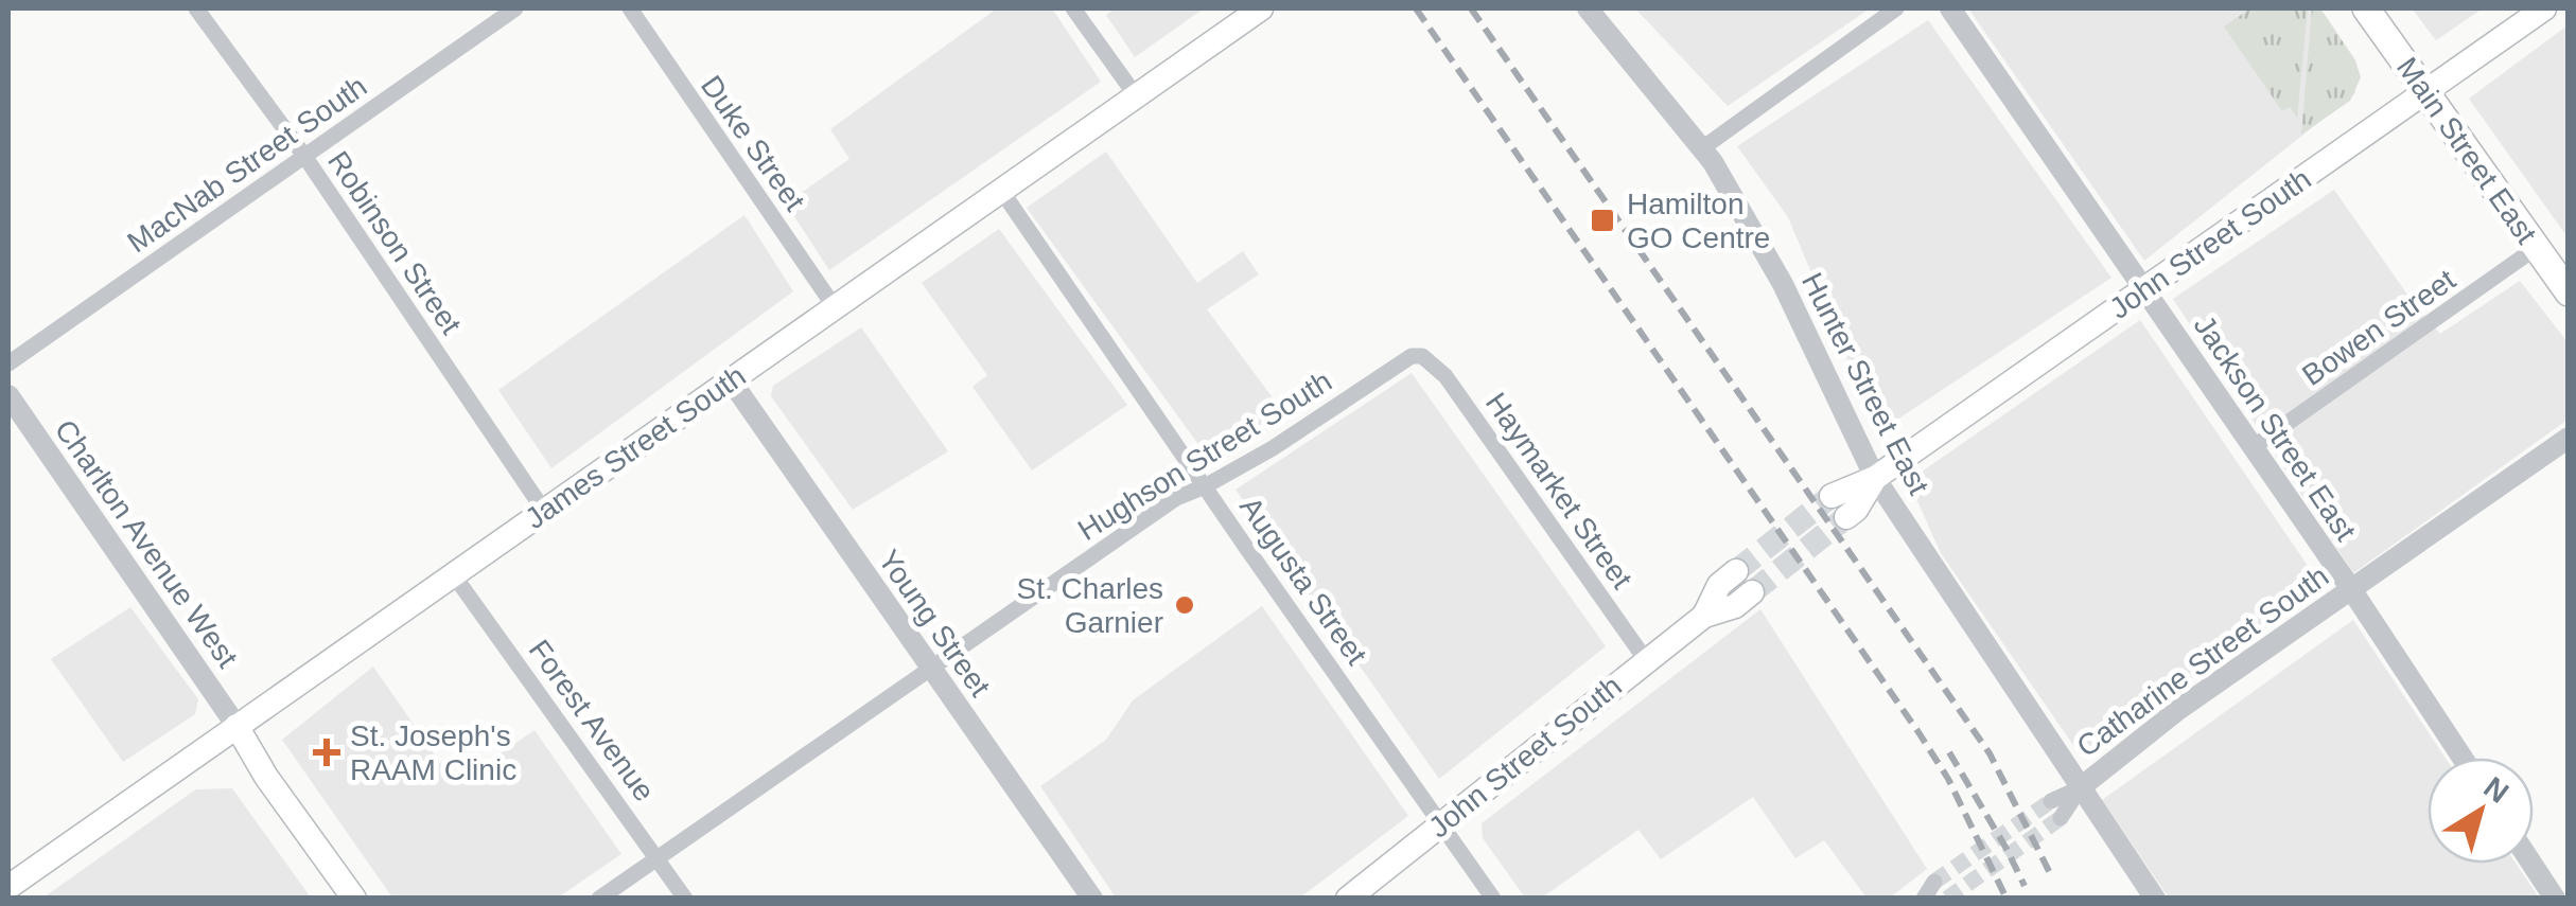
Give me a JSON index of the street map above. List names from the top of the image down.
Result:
{
  "streets": {
    "main road": ["Main Street East", "John Street South", "James Street South"],
    "street": [
      "Duke Street",
      "MacNab Street South",
      "Robinson Street",
      "Bowen Street",
      "Hunter Street East",
      "Jackson Street East",
      "Hughson Street South",
      "Haymarket Street",
      "Charlton Avenue West",
      "Augusta Street",
      "Young Street",
      "Catharine Street South",
      "Forest Avenue"
    ]
  },
  "crossings": [
    ["Duke Street", "James Street South"],
    ["Main Street East", "John Street South"],
    ["Main Street East", "Bowen Street"],
    ["MacNab Street South", "Robinson Street"],
    ["Robinson Street", "James Street South"],
    ["John Street South", "Hunter Street East"],
    ["John Street South", "Jackson Street East"],
    ["John Street South", "Haymarket Street"],
    ["John Street South", "Augusta Street"],
    ["Bowen Street", "Jackson Street East"],
    ["Hunter Street East", "Catharine Street South"],
    ["Jackson Street East", "Catharine Street South"],
    ["James Street South", "Charlton Avenue West"],
    ["James Street South", "Augusta Street"],
    ["James Street South", "Young Street"],
    ["James Street South", "Forest Avenue"],
    ["Hughson Street South", "Haymarket Street"],
    ["Hughson Street South", "Augusta Street"],
    ["Hughson Street South", "Young Street"],
    ["Hughson Street South", "Forest Avenue"]
  ],
  "places": {
    "transit": ["Hamilton GO Centre"],
    "other": ["St. Charles Garnier"],
    "health": ["St. Joseph's RAAM Clinic"]
  },
  "north": "top right"
}
